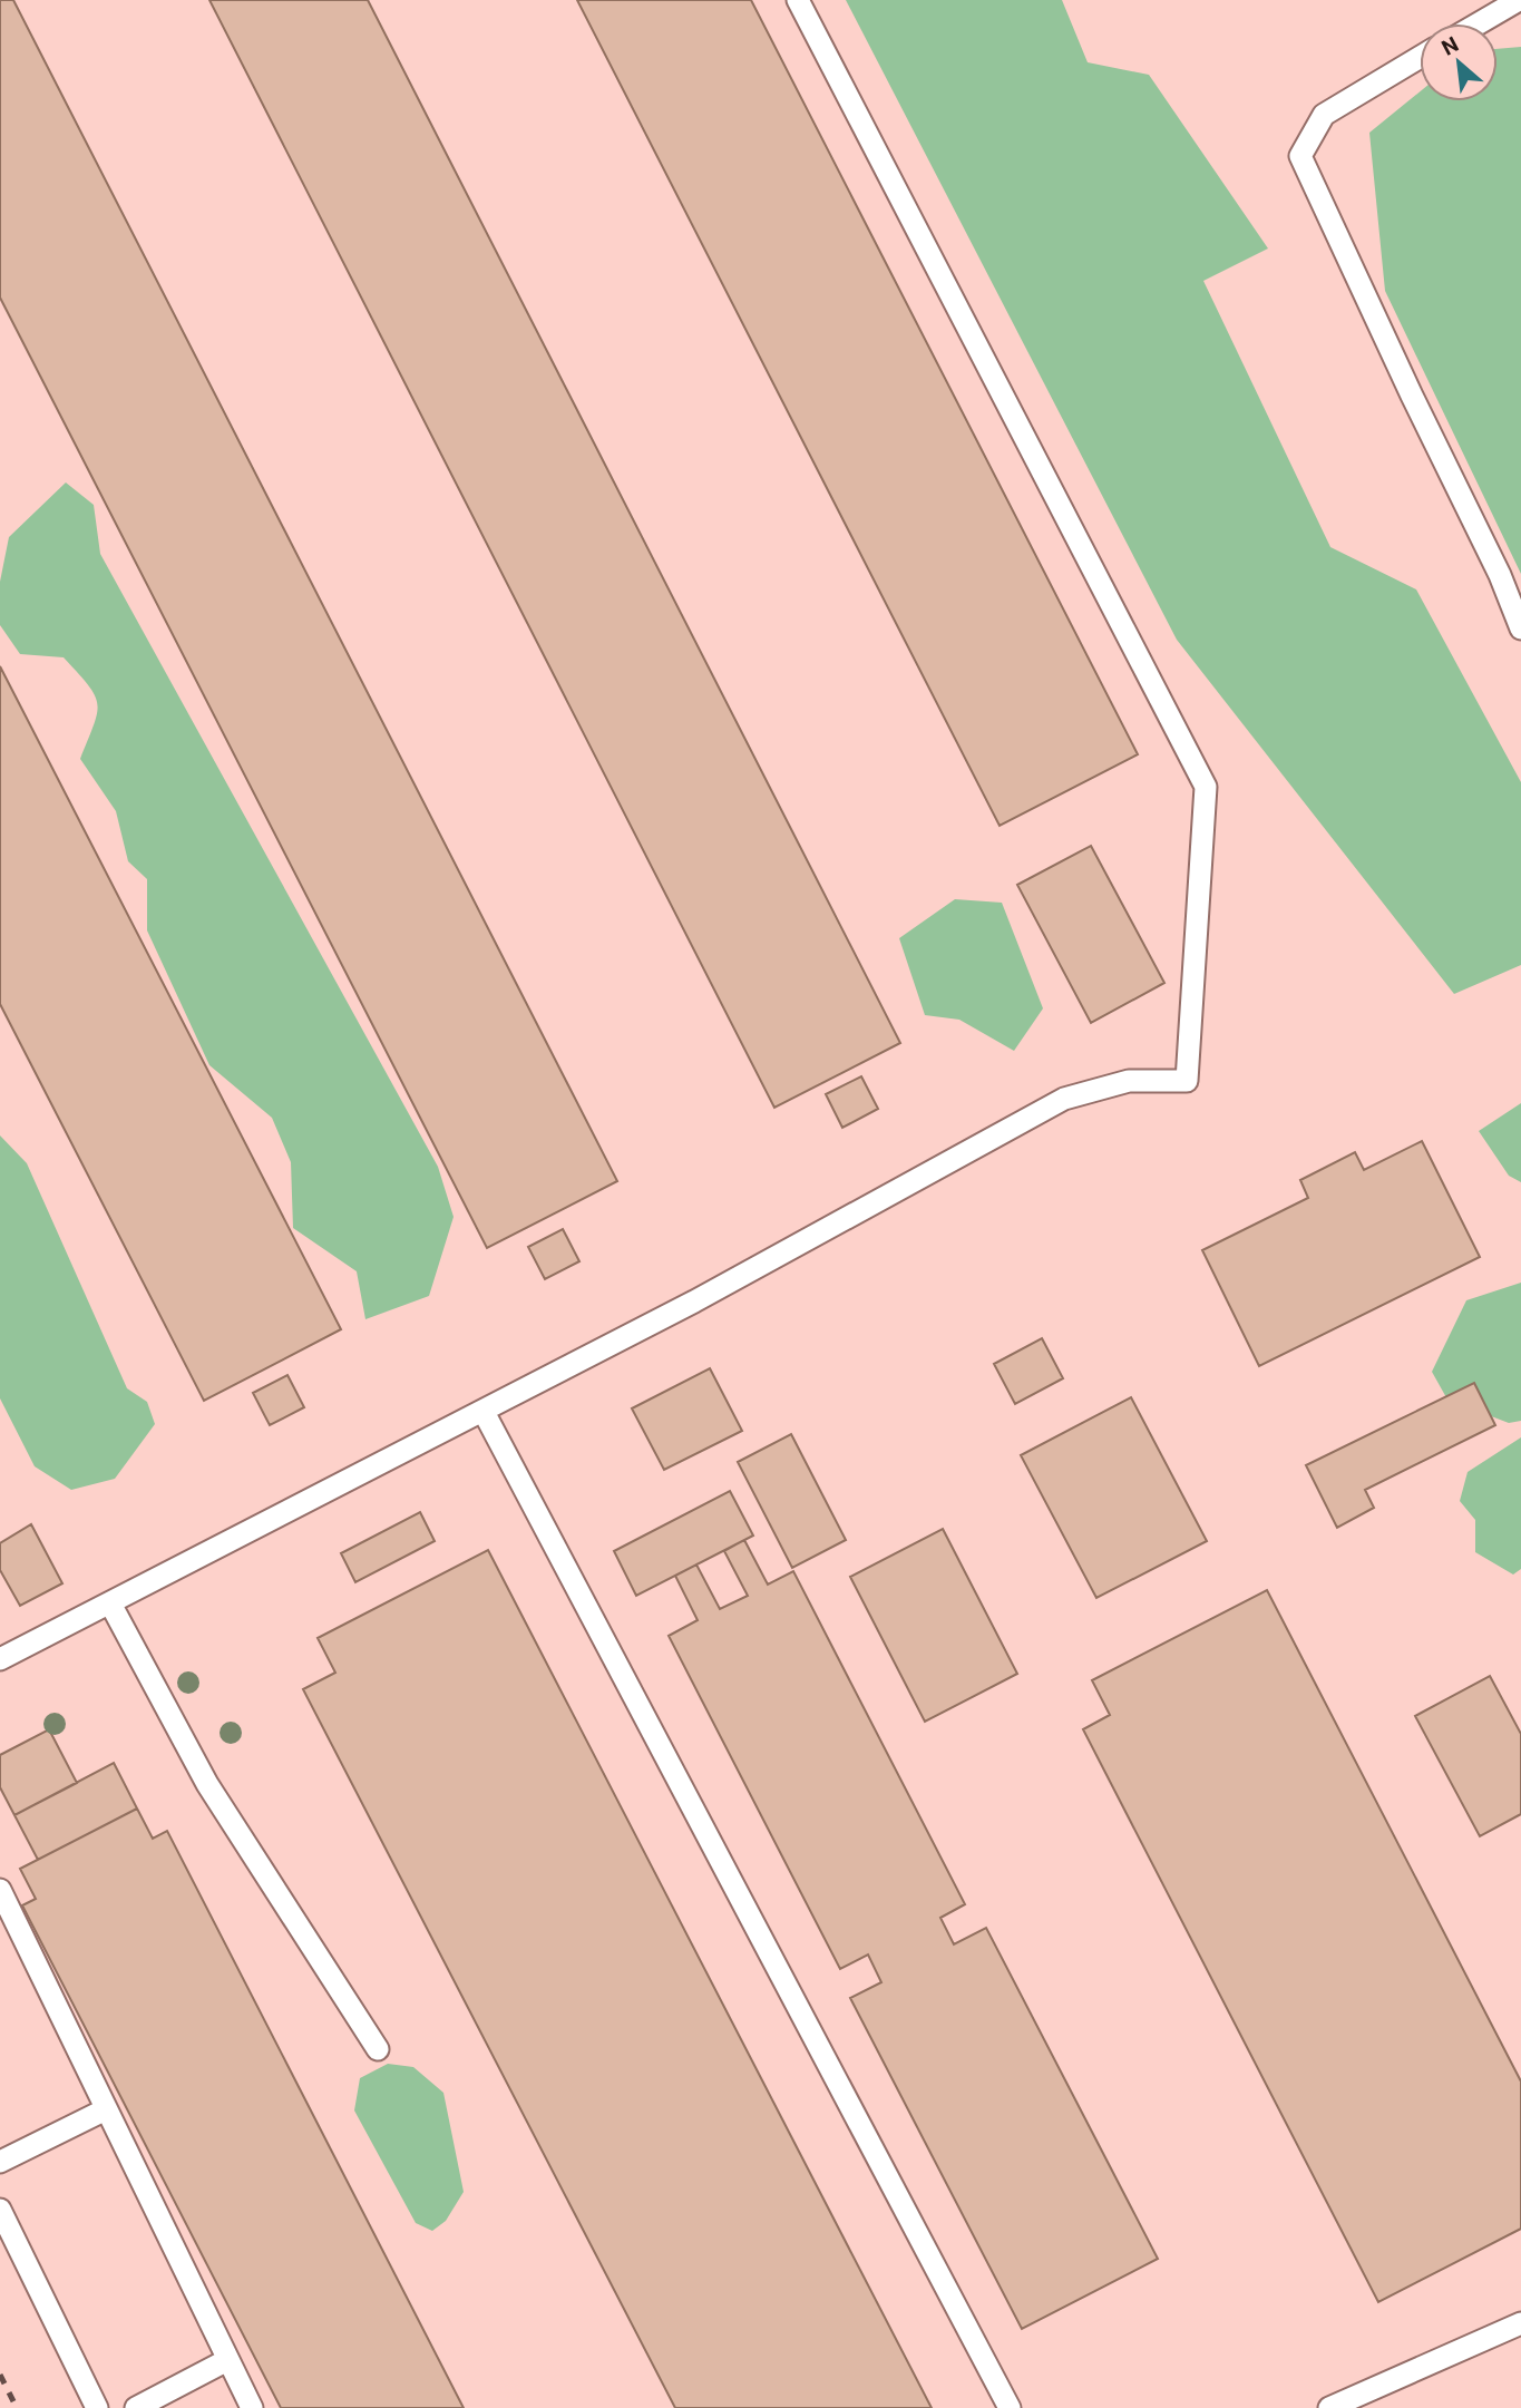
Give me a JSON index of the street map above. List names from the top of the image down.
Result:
{
  "north": "top left"
}
